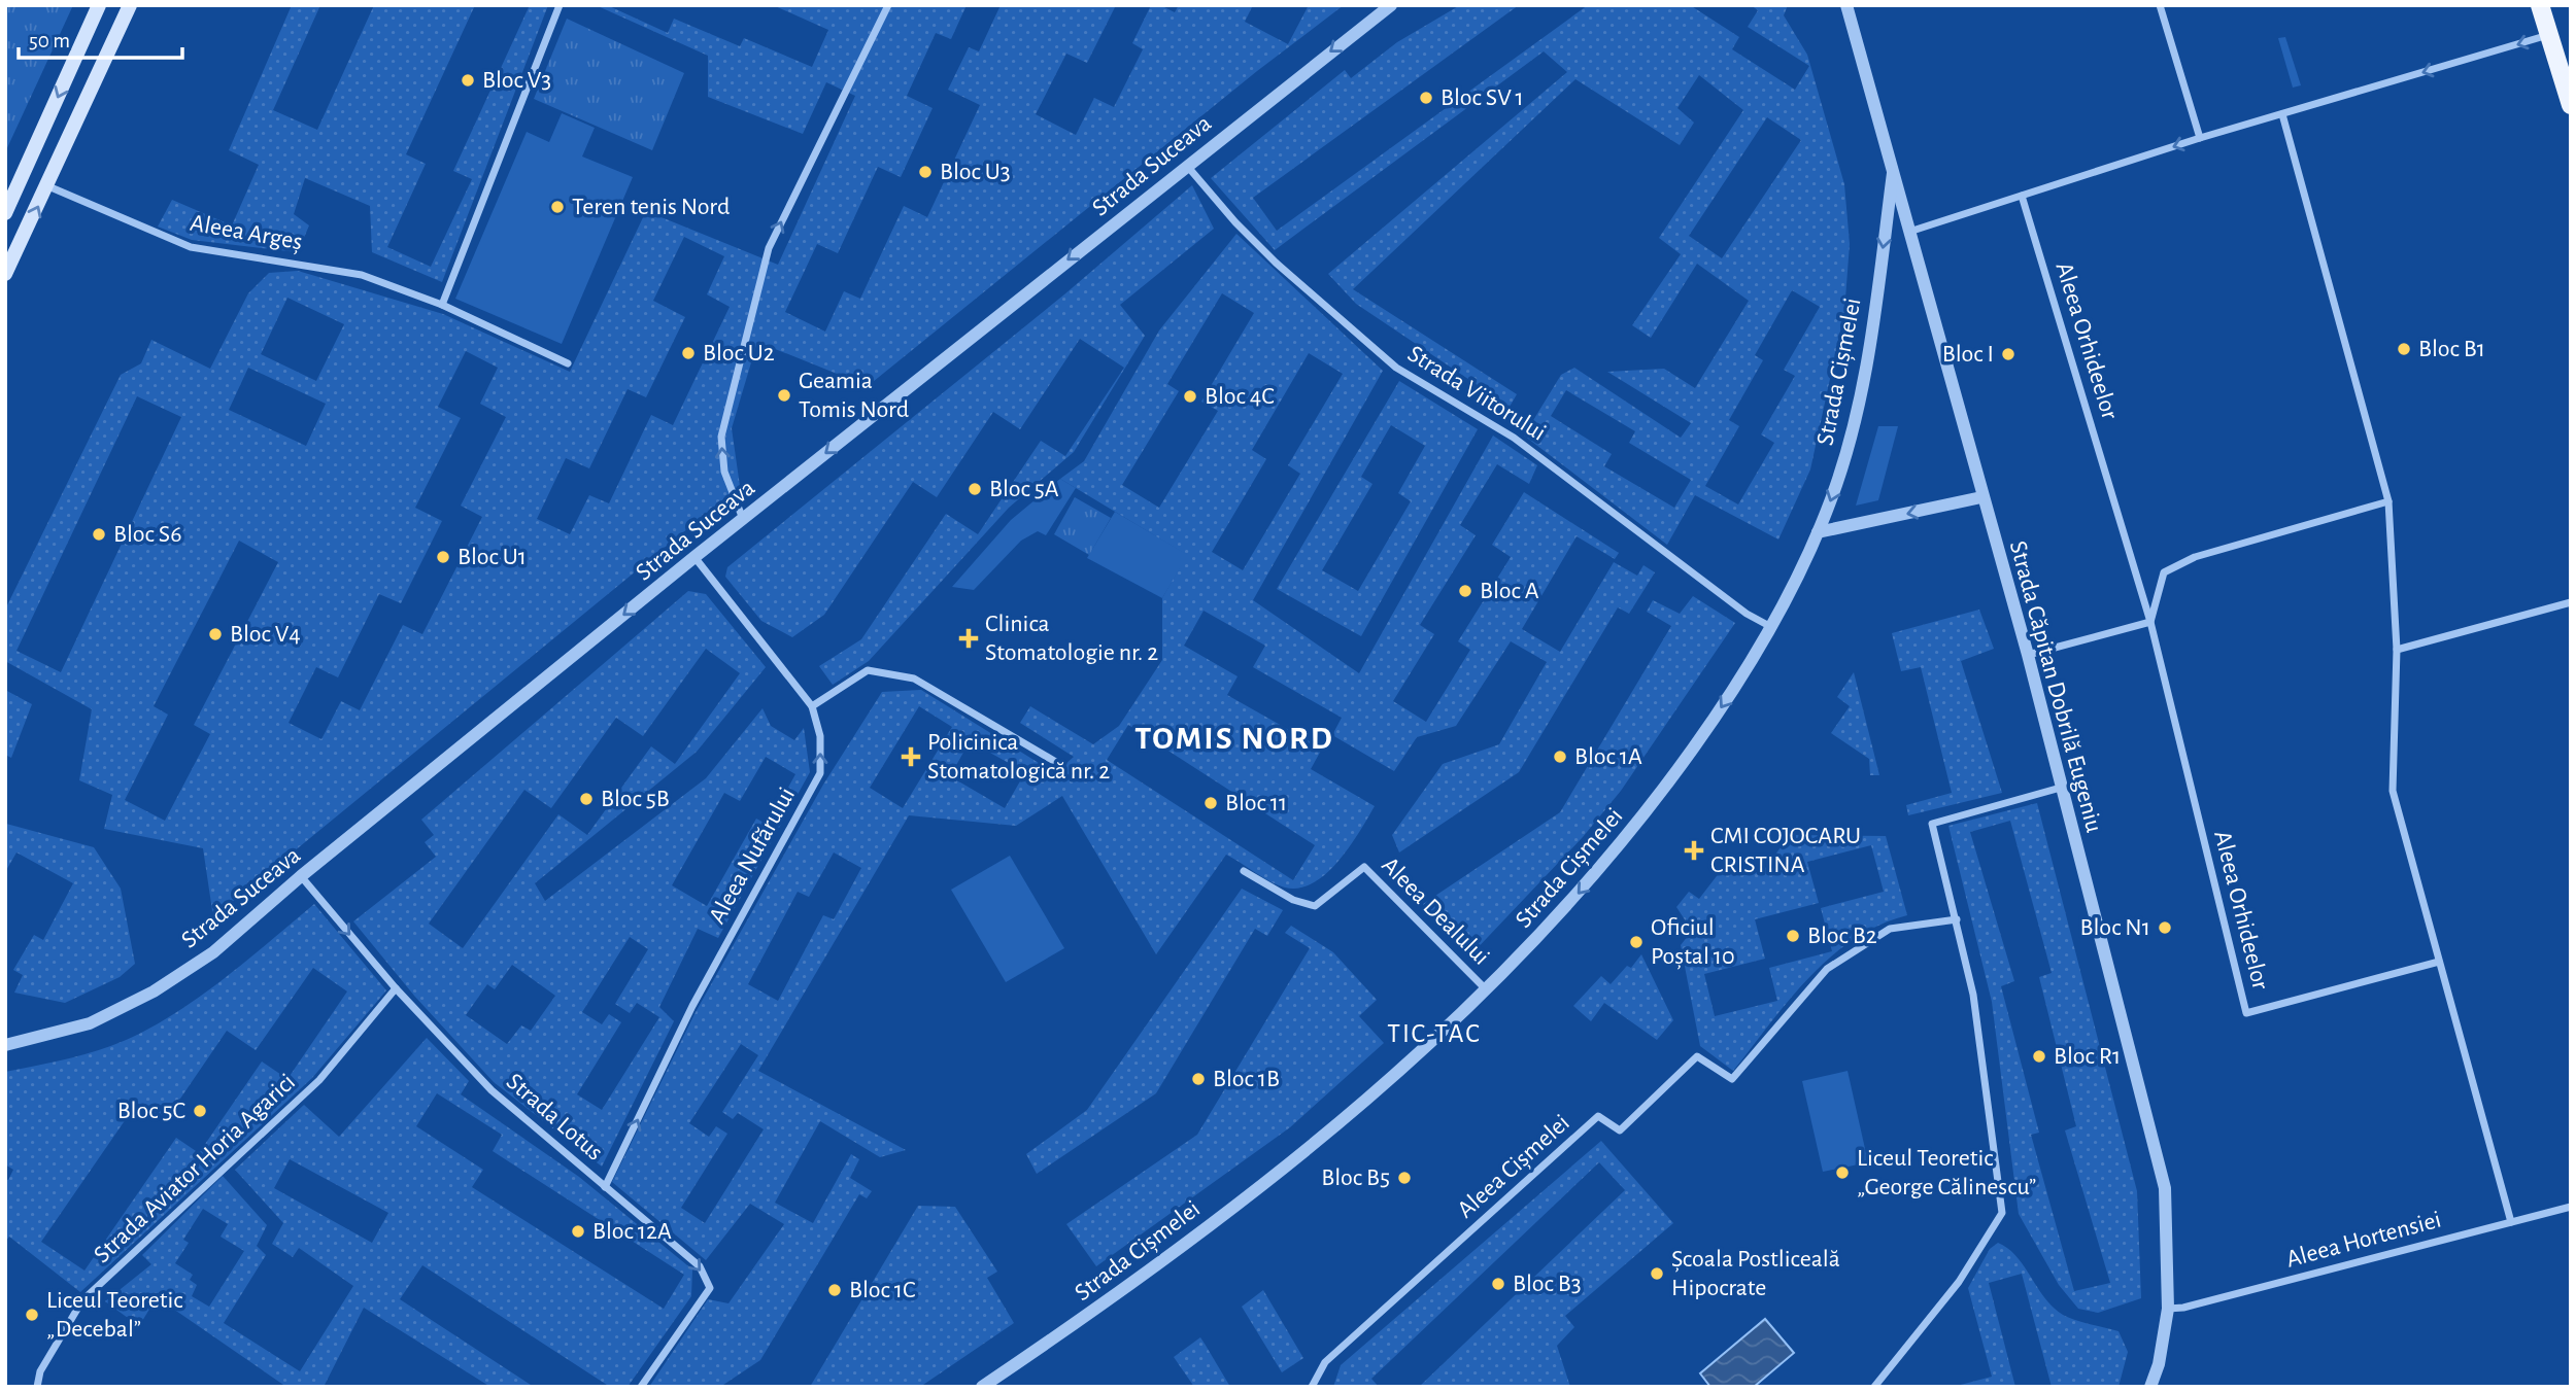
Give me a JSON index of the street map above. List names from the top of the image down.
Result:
{
  "streets": {
    "street": [
      "Strada Suceava",
      "Aleea Argeș",
      "Aleea Orhideelor",
      "Strada Cișmelei",
      "Strada Viitorului",
      "Strada Căpitan Dobrilă Eugeniu",
      "Aleea Nufărului",
      "Aleea Dealului",
      "Strada Lotus",
      "Aleea Cișmelei",
      "Strada Aviator Horia Agarici",
      "Aleea Hortensiei"
    ]
  },
  "crossings": [
    ["Strada Suceava", "Strada Viitorului"],
    ["Strada Suceava", "Aleea Nufărului"],
    ["Strada Suceava", "Strada Lotus"],
    ["Strada Cișmelei", "Strada Viitorului"],
    ["Strada Cișmelei", "Strada Căpitan Dobrilă Eugeniu"],
    ["Strada Cișmelei", "Aleea Dealului"],
    ["Strada Căpitan Dobrilă Eugeniu", "Aleea Hortensiei"],
    ["Aleea Nufărului", "Strada Lotus"],
    ["Strada Lotus", "Strada Aviator Horia Agarici"]
  ],
  "one_way": [
    "Strada Suceava",
    "Strada Cișmelei",
    "Aleea Nufărului",
    "Strada Lotus"
  ],
  "districts": ["TOMIS NORD", "TIC-TAC"],
  "places": {
    "other": [
      "Bloc V3",
      "Bloc SV 1",
      "Bloc U3",
      "Teren tenis Nord",
      "Bloc B1",
      "Bloc U2",
      "Bloc I",
      "Geamia Tomis Nord",
      "Bloc 4C",
      "Bloc 5A",
      "Bloc S6",
      "Bloc U1",
      "Bloc A",
      "Bloc V4",
      "Bloc 1A",
      "Bloc 5B",
      "Bloc 11",
      "Bloc N1",
      "Bloc B2",
      "Oficiul Poștal 10",
      "Bloc R1",
      "Bloc 1B",
      "Bloc 5C",
      "Liceul Teoretic „George Călinescu”",
      "Bloc B5",
      "Bloc 12A",
      "Școala Postliceală Hipocrate",
      "Bloc B3",
      "Bloc 1C",
      "Liceul Teoretic „Decebal”"
    ],
    "health": ["Clinica Stomatologie nr. 2", "Policinica Stomatologică nr. 2", "CMI COJOCARU CRISTINA"]
  },
  "scale_bar": "50 m"
}
